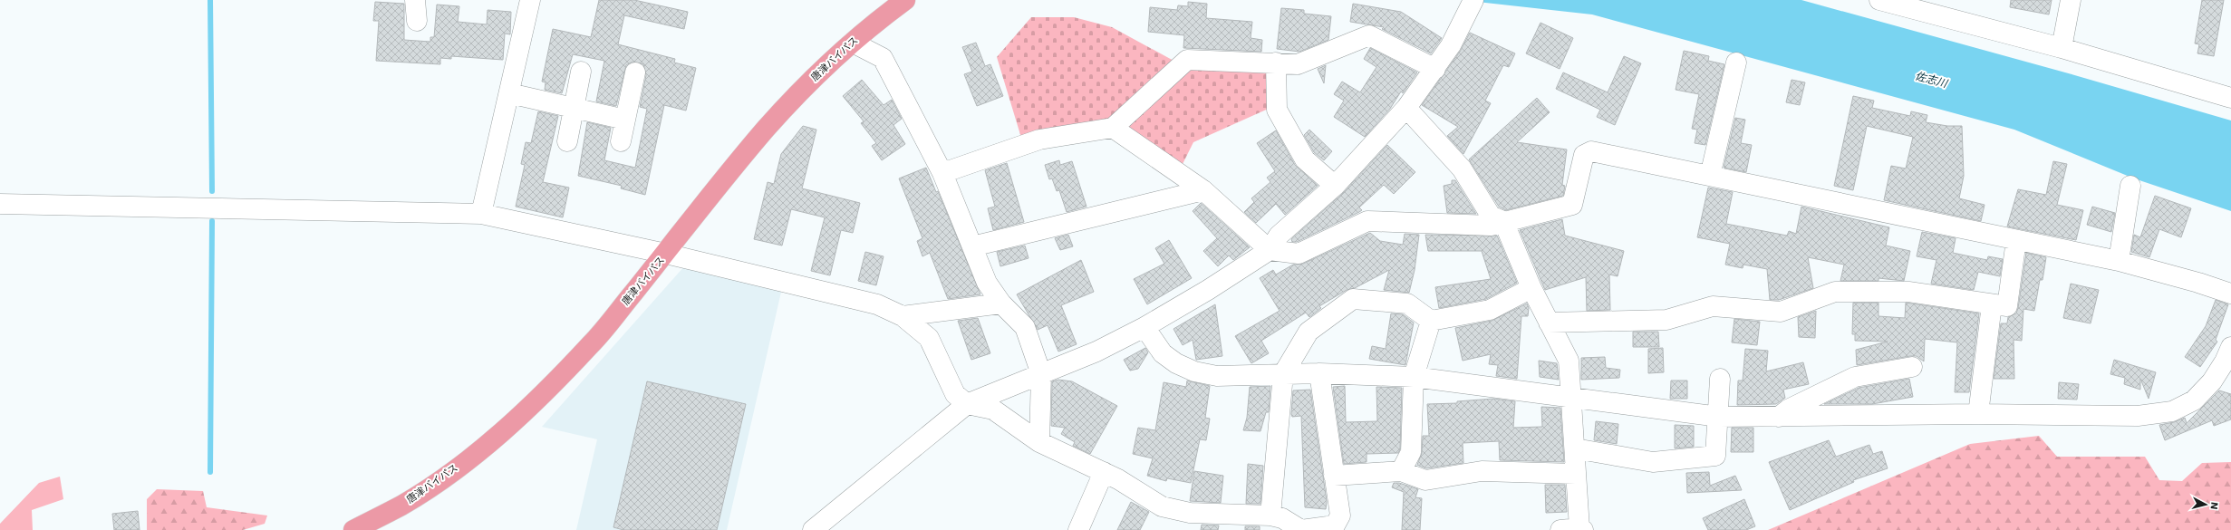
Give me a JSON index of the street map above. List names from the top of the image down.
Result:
{
  "streets": {
    "highway": ["唐津バイパス"]
  },
  "water": ["佐志川"],
  "north": "right"
}
